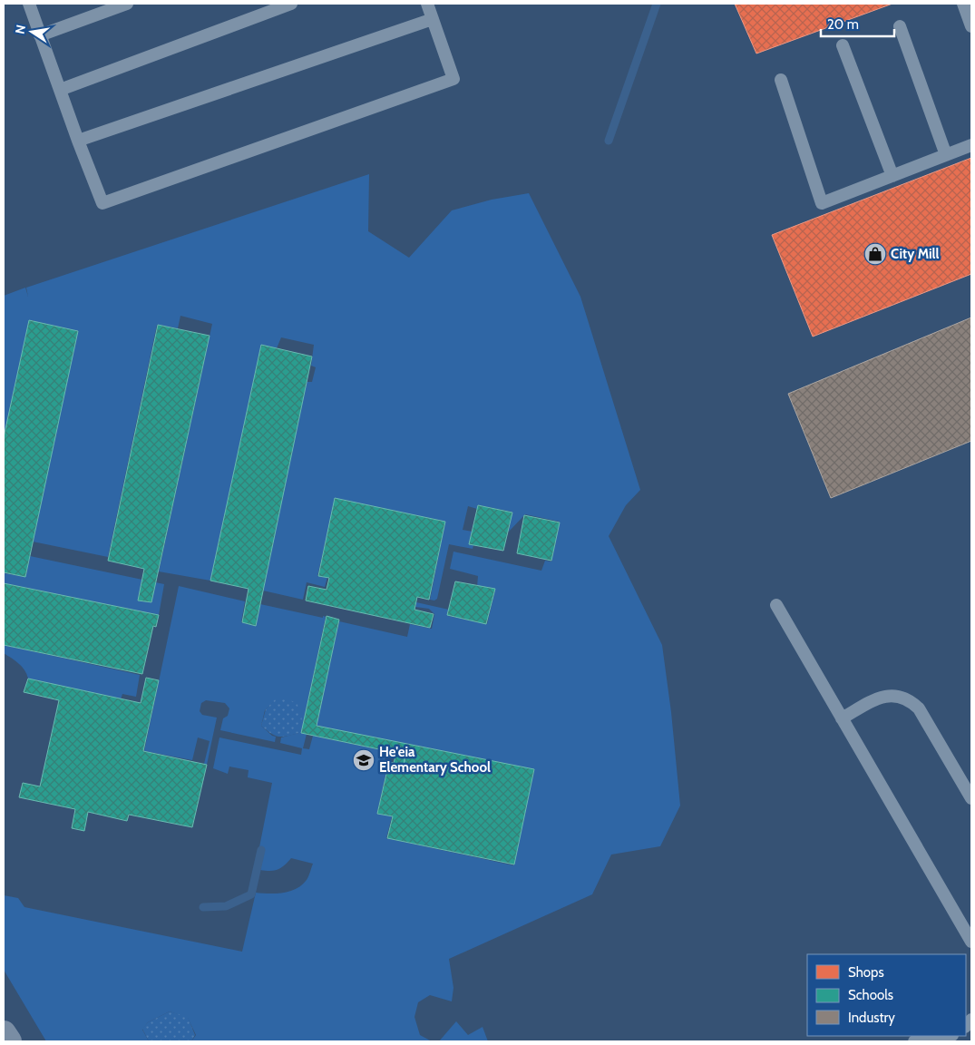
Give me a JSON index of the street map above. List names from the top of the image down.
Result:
{
  "places": {
    "shop": ["City Mill"],
    "school or university": ["He'eia Elementary School"]
  },
  "legend": ["Shops", "Schools", "Industry"],
  "scale_bar": "20 m",
  "north": "left"
}
